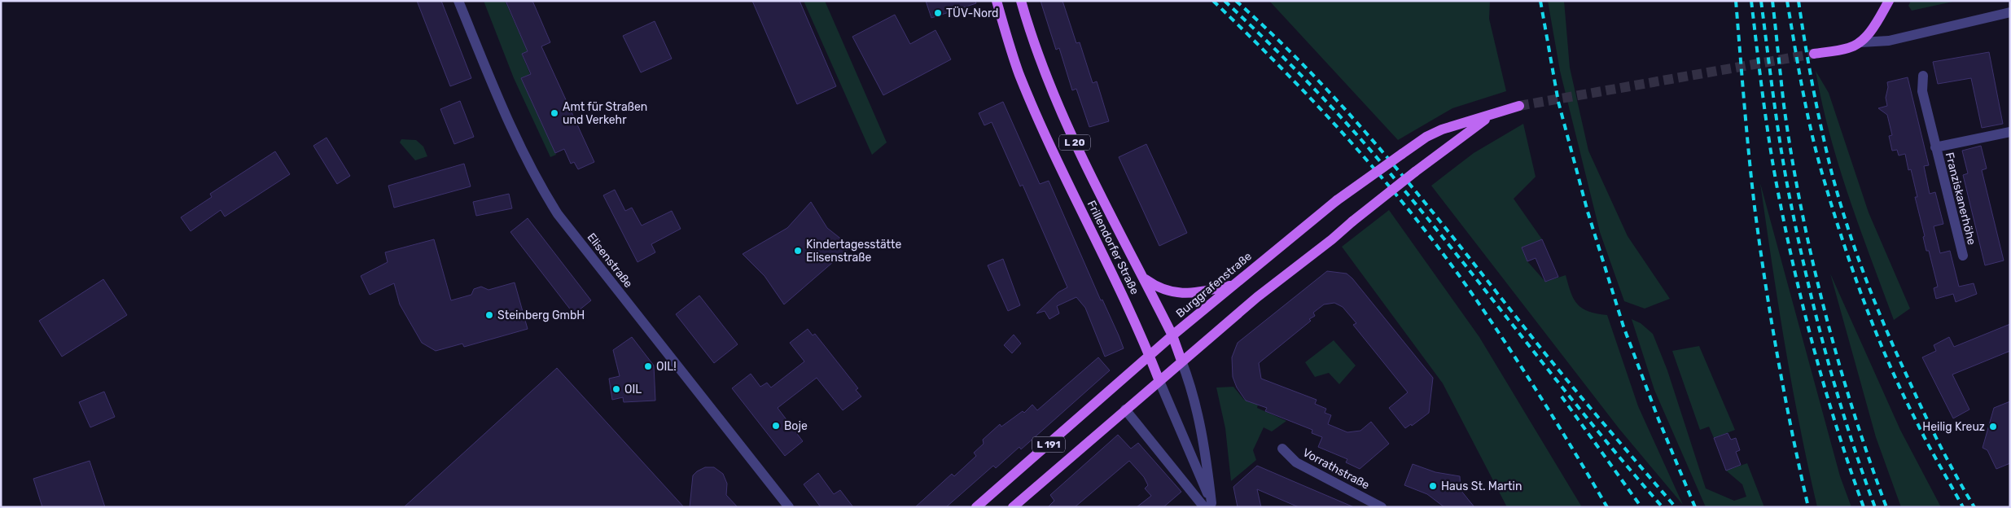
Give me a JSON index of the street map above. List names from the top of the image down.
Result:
{
  "streets": {
    "main road": [
      "L 20",
      "Frillendorfer Straße",
      "Burggrafenstraße",
      "L 191"
    ],
    "street": ["Franziskanerhöhe", "Elisenstraße", "Vorrathstraße"]
  },
  "crossings": [
    ["Frillendorfer Straße", "Burggrafenstraße"]
  ],
  "places": [
    "TÜV-Nord",
    "Amt für Straßen und Verkehr",
    "Kindertagesstätte Elisenstraße",
    "Steinberg GmbH",
    "OIL!",
    "OIL",
    "Boje",
    "Heilig Kreuz",
    "Haus St. Martin"
  ]
}
